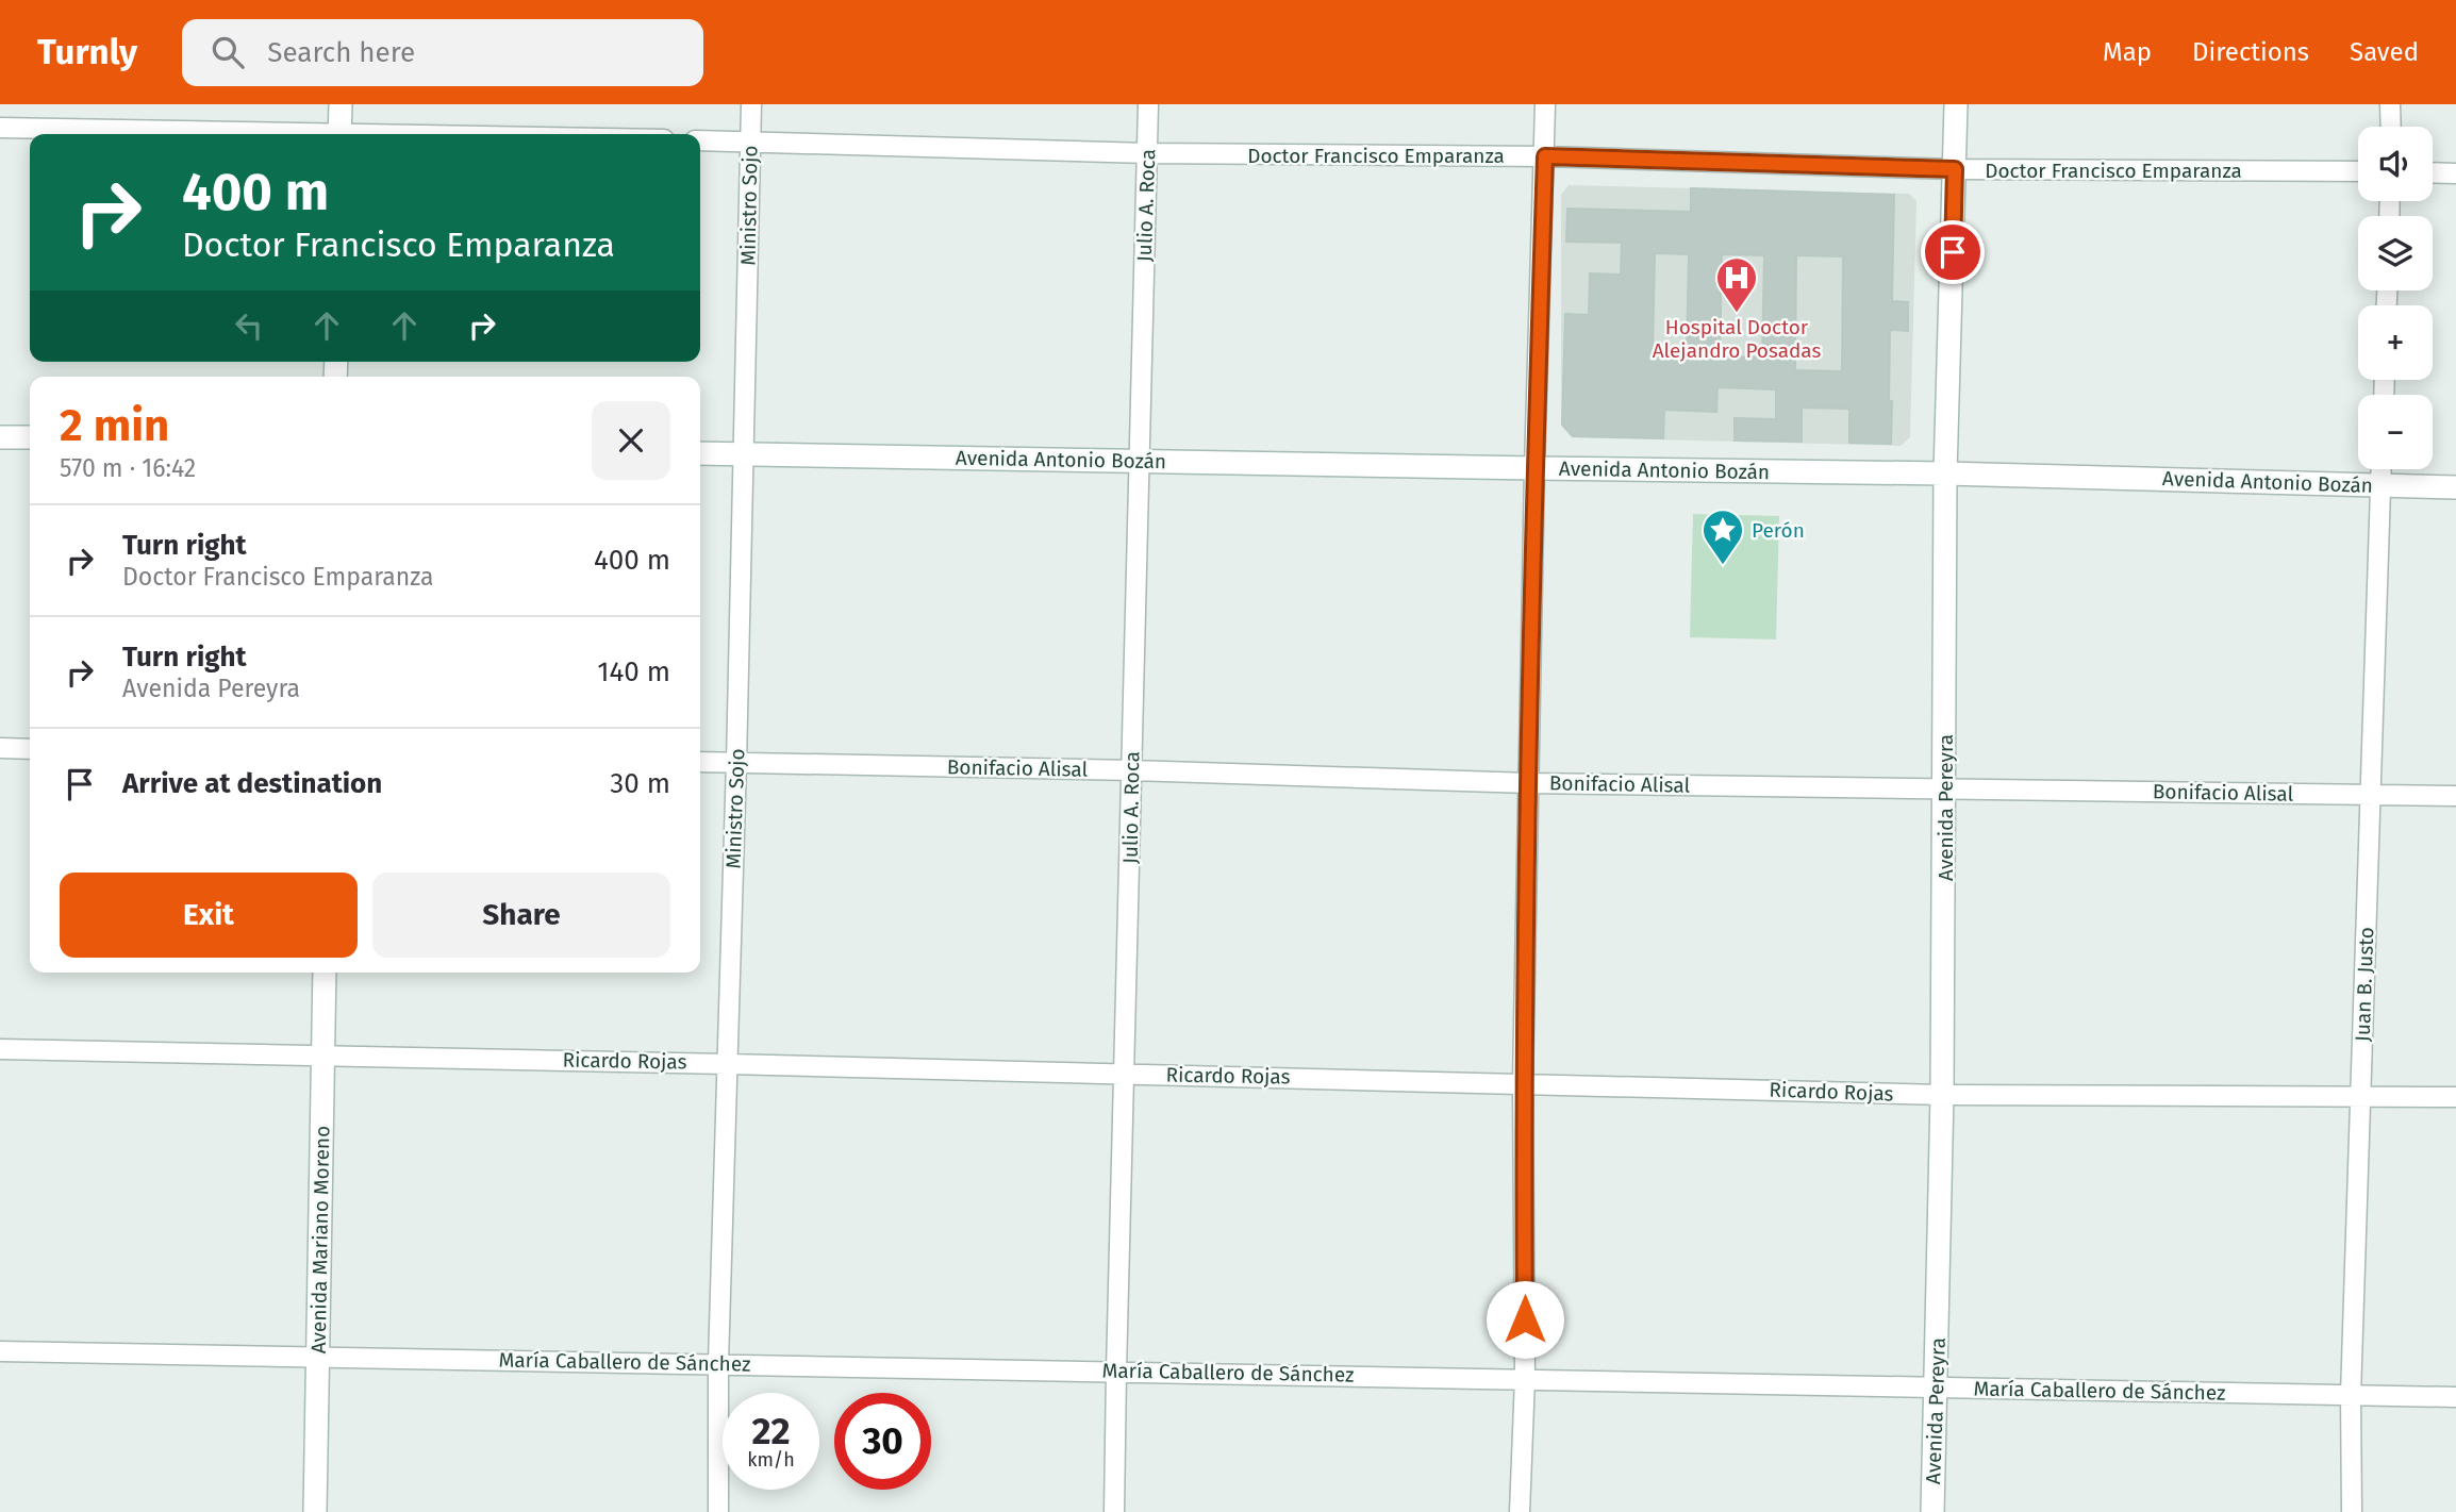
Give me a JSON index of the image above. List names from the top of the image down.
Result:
{
  "streets": {
    "main road": ["Avenida Antonio Bozán", "Avenida Pereyra", "Avenida Mariano Moreno"],
    "street": [
      "Doctor Francisco Emparanza",
      "Ministro Sojo",
      "Julio A. Roca",
      "Bonifacio Alisal",
      "Juan B. Justo",
      "Ricardo Rojas",
      "María Caballero de Sánchez"
    ]
  },
  "crossings": [
    ["Doctor Francisco Emparanza", "Ministro Sojo"],
    ["Doctor Francisco Emparanza", "Julio A. Roca"],
    ["Doctor Francisco Emparanza", "Avenida Pereyra"],
    ["Ministro Sojo", "Avenida Antonio Bozán"],
    ["Ministro Sojo", "Bonifacio Alisal"],
    ["Ministro Sojo", "Ricardo Rojas"],
    ["Ministro Sojo", "María Caballero de Sánchez"],
    ["Julio A. Roca", "Avenida Antonio Bozán"],
    ["Julio A. Roca", "Bonifacio Alisal"],
    ["Julio A. Roca", "Ricardo Rojas"],
    ["Julio A. Roca", "María Caballero de Sánchez"],
    ["Avenida Antonio Bozán", "Avenida Pereyra"],
    ["Avenida Antonio Bozán", "Juan B. Justo"],
    ["Bonifacio Alisal", "Avenida Pereyra"],
    ["Bonifacio Alisal", "Juan B. Justo"],
    ["Avenida Pereyra", "Ricardo Rojas"],
    ["Avenida Pereyra", "María Caballero de Sánchez"],
    ["Juan B. Justo", "Ricardo Rojas"],
    ["Juan B. Justo", "María Caballero de Sánchez"],
    ["Ricardo Rojas", "Avenida Mariano Moreno"],
    ["Avenida Mariano Moreno", "María Caballero de Sánchez"]
  ],
  "places": {
    "hospital": ["Hospital Doctor Alejandro Posadas"],
    "place": ["Perón"]
  },
  "page": {
    "header": "Turnly",
    "search": "Search here",
    "nav": ["Map", "Directions", "Saved"],
    "map_buttons": ["+", "−"],
    "turn": ["400 m", "Doctor Francisco Emparanza"],
    "heading": ["2 min", "570 m · 16:42"],
    "list": [
      {
        "name": "Turn right",
        "note": "Doctor Francisco Emparanza",
        "value": "400 m"
      },
      {
        "name": "Turn right",
        "note": "Avenida Pereyra",
        "value": "140 m"
      },
      {
        "name": "Arrive at destination",
        "value": "30 m"
      }
    ],
    "buttons": ["Exit", "Share"],
    "speed": "22 km/h",
    "limit": "30"
  }
}
